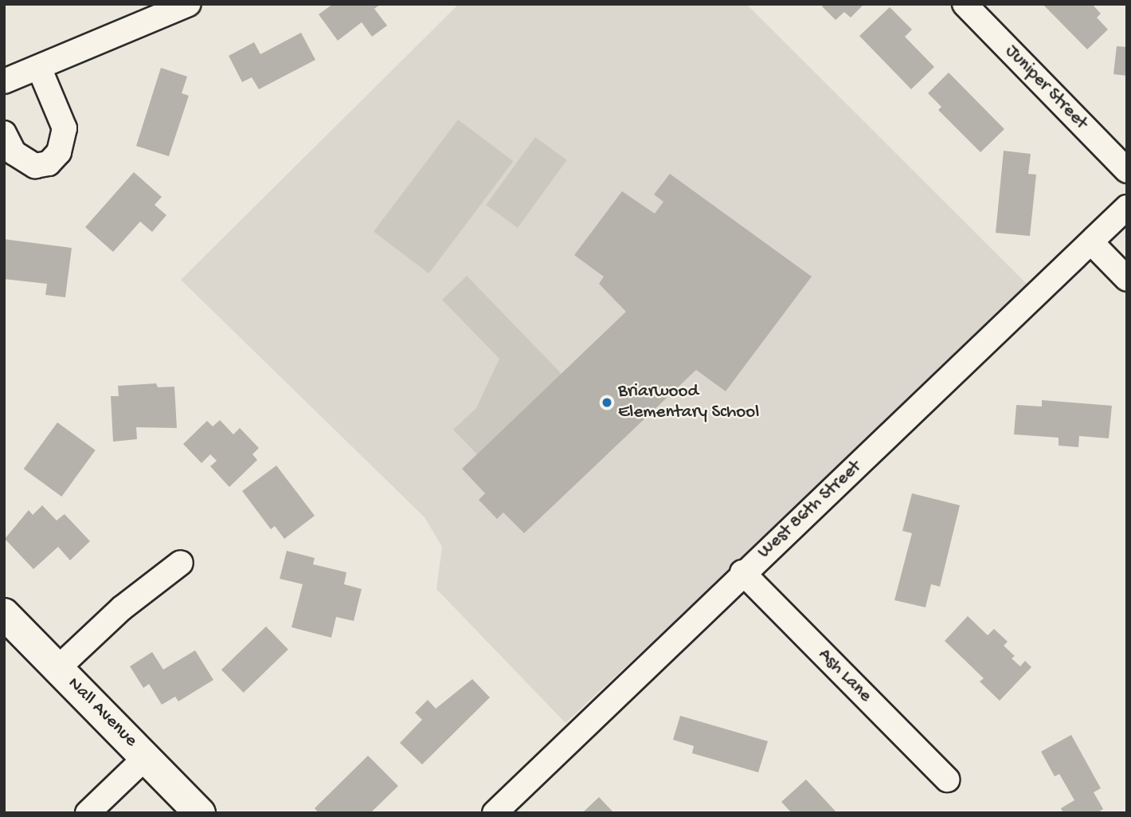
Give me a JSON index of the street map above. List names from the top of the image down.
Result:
{
  "streets": {
    "main road": ["Nall Avenue"],
    "street": ["Juniper Street", "West 86th Street", "Ash Lane"]
  },
  "crossings": [
    ["West 86th Street", "Ash Lane"]
  ],
  "places": ["Briarwood Elementary School"]
}
